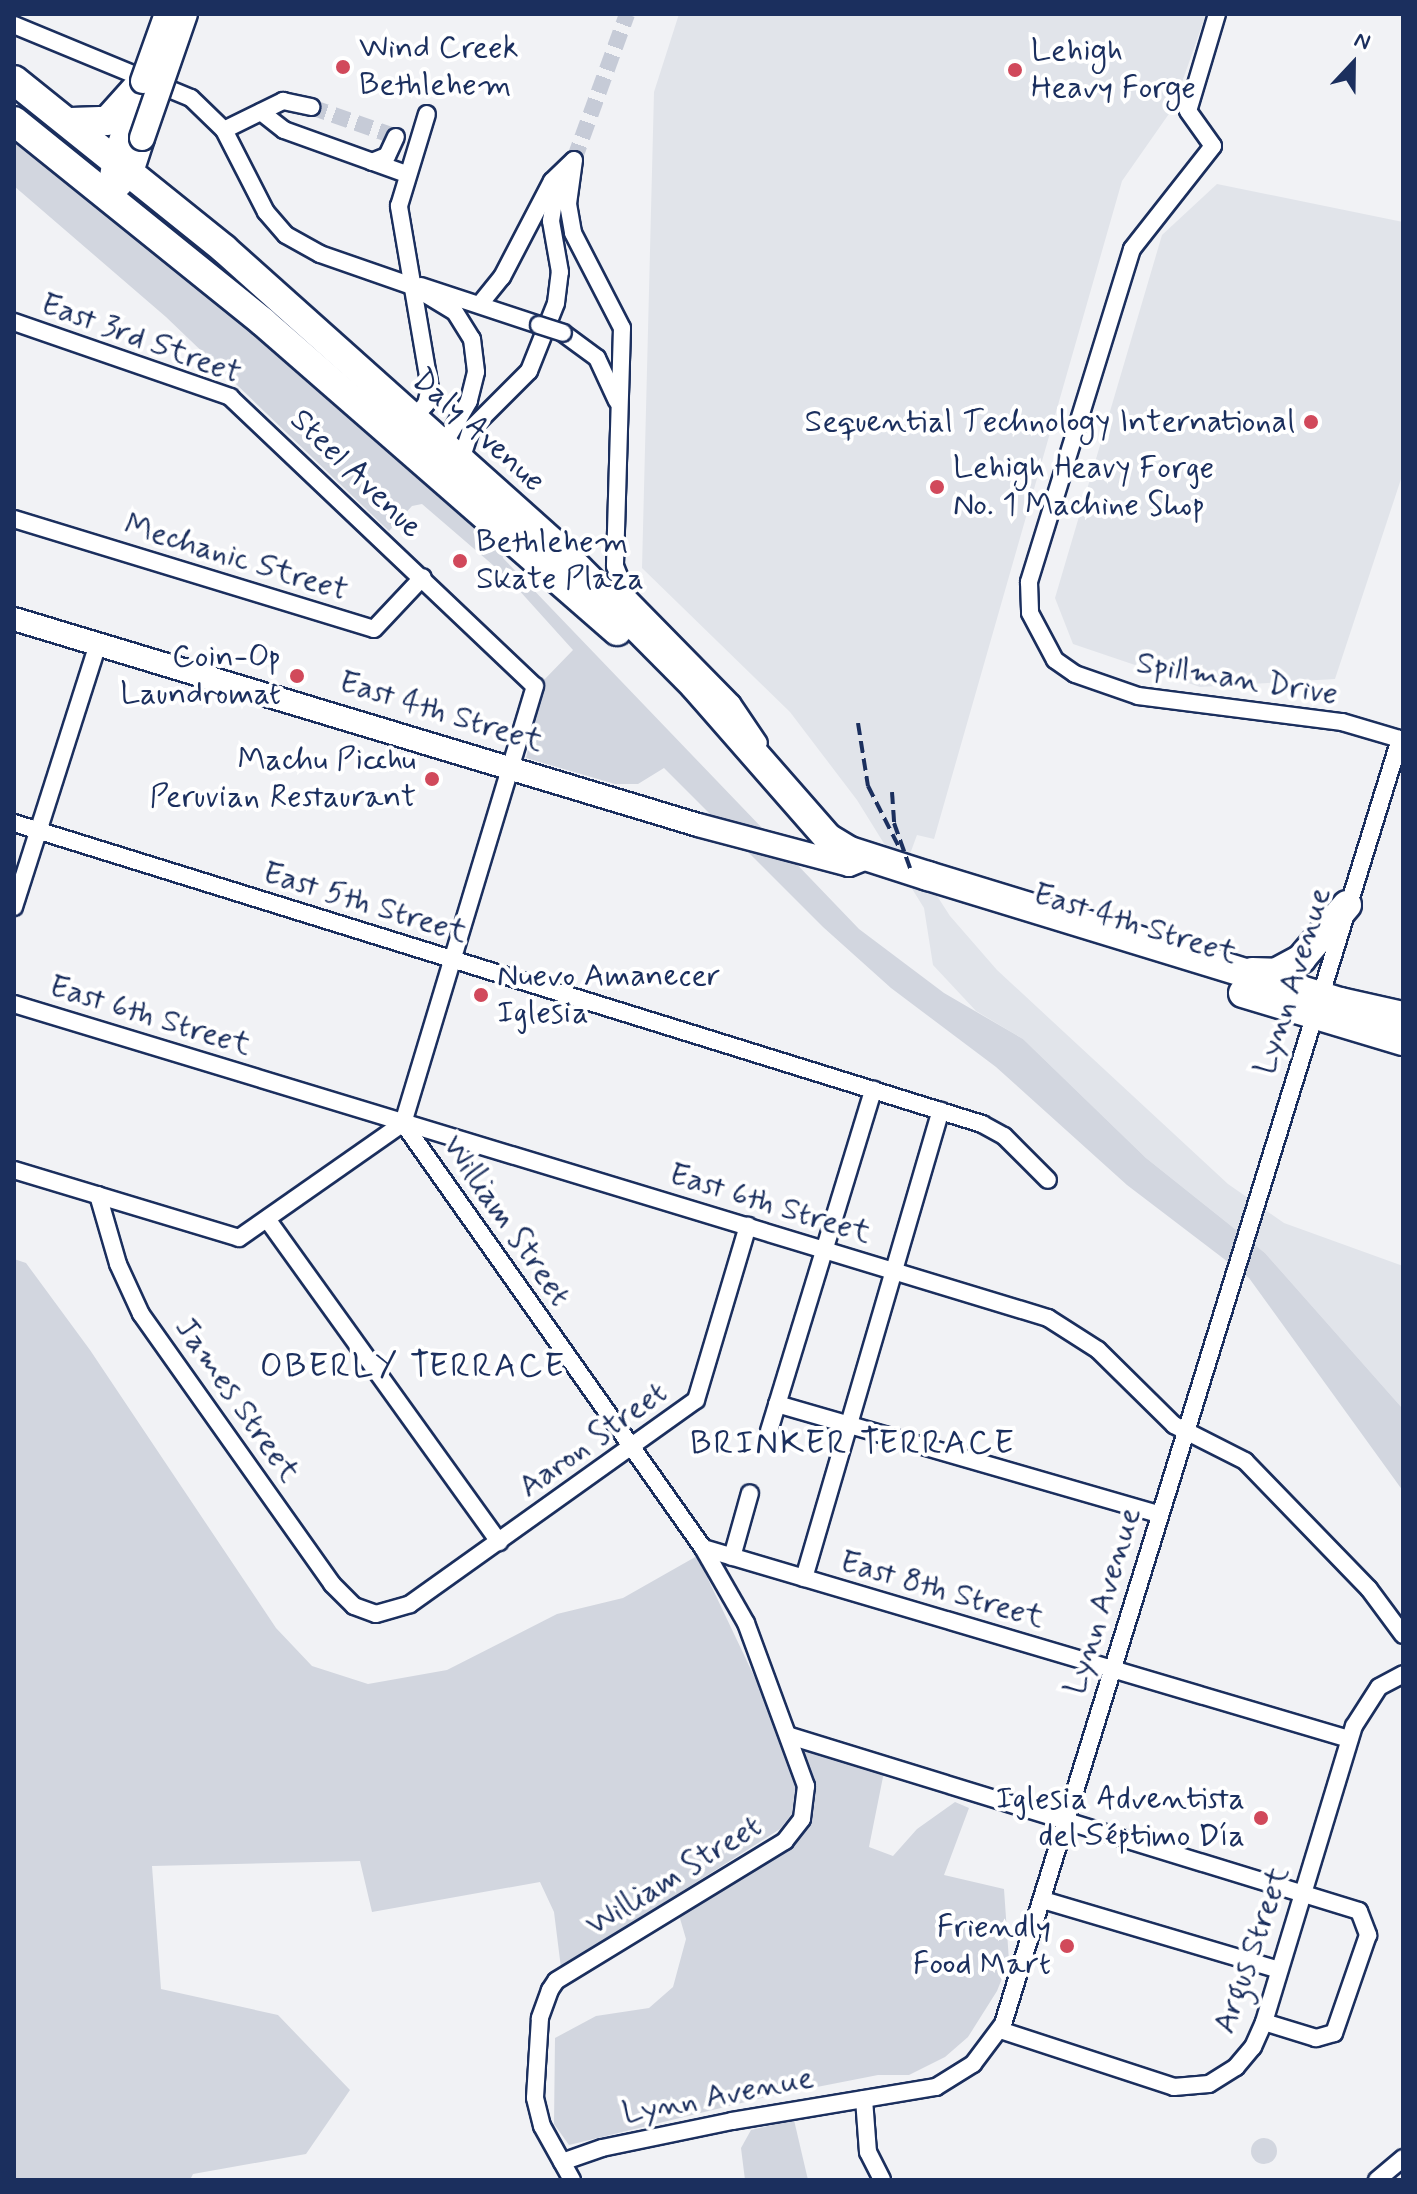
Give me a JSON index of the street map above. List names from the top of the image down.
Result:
{
  "streets": {
    "highway": ["Daly Avenue", "East 4th Street"],
    "street": [
      "East 3rd Street",
      "Steel Avenue",
      "Mechanic Street",
      "Spillman Drive",
      "East 5th Street",
      "Lynn Avenue",
      "East 6th Street",
      "William Street",
      "James Street",
      "Aaron Street",
      "East 8th Street",
      "Argus Street"
    ]
  },
  "crossings": [
    ["East 3rd Street", "Steel Avenue"],
    ["Daly Avenue", "East 4th Street"],
    ["Steel Avenue", "Mechanic Street"],
    ["Steel Avenue", "East 4th Street"],
    ["Steel Avenue", "William Street"],
    ["Spillman Drive", "Lynn Avenue"],
    ["East 4th Street", "Lynn Avenue"],
    ["East 4th Street", "William Street"],
    ["East 5th Street", "William Street"],
    ["Lynn Avenue", "East 6th Street"],
    ["Lynn Avenue", "William Street"],
    ["Lynn Avenue", "East 8th Street"],
    ["Lynn Avenue", "Argus Street"],
    ["East 6th Street", "William Street"],
    ["East 6th Street", "Aaron Street"],
    ["William Street", "Aaron Street"],
    ["William Street", "East 8th Street"],
    ["James Street", "Aaron Street"],
    ["East 8th Street", "Argus Street"]
  ],
  "districts": ["OBERLY TERRACE", "BRINKER TERRACE"],
  "places": [
    "Wind Creek Bethlehem",
    "Lehigh Heavy Forge",
    "Sequential Technology International",
    "Lehigh Heavy Forge No. 1 Machine Shop",
    "Bethlehem Skate Plaza",
    "Coin-Op Laundromat",
    "Machu Picchu Peruvian Restaurant",
    "Nuevo Amanecer Iglesia",
    "Iglesia Adventista del Séptimo Día",
    "Friendly Food Mart"
  ],
  "north": "top"
}
